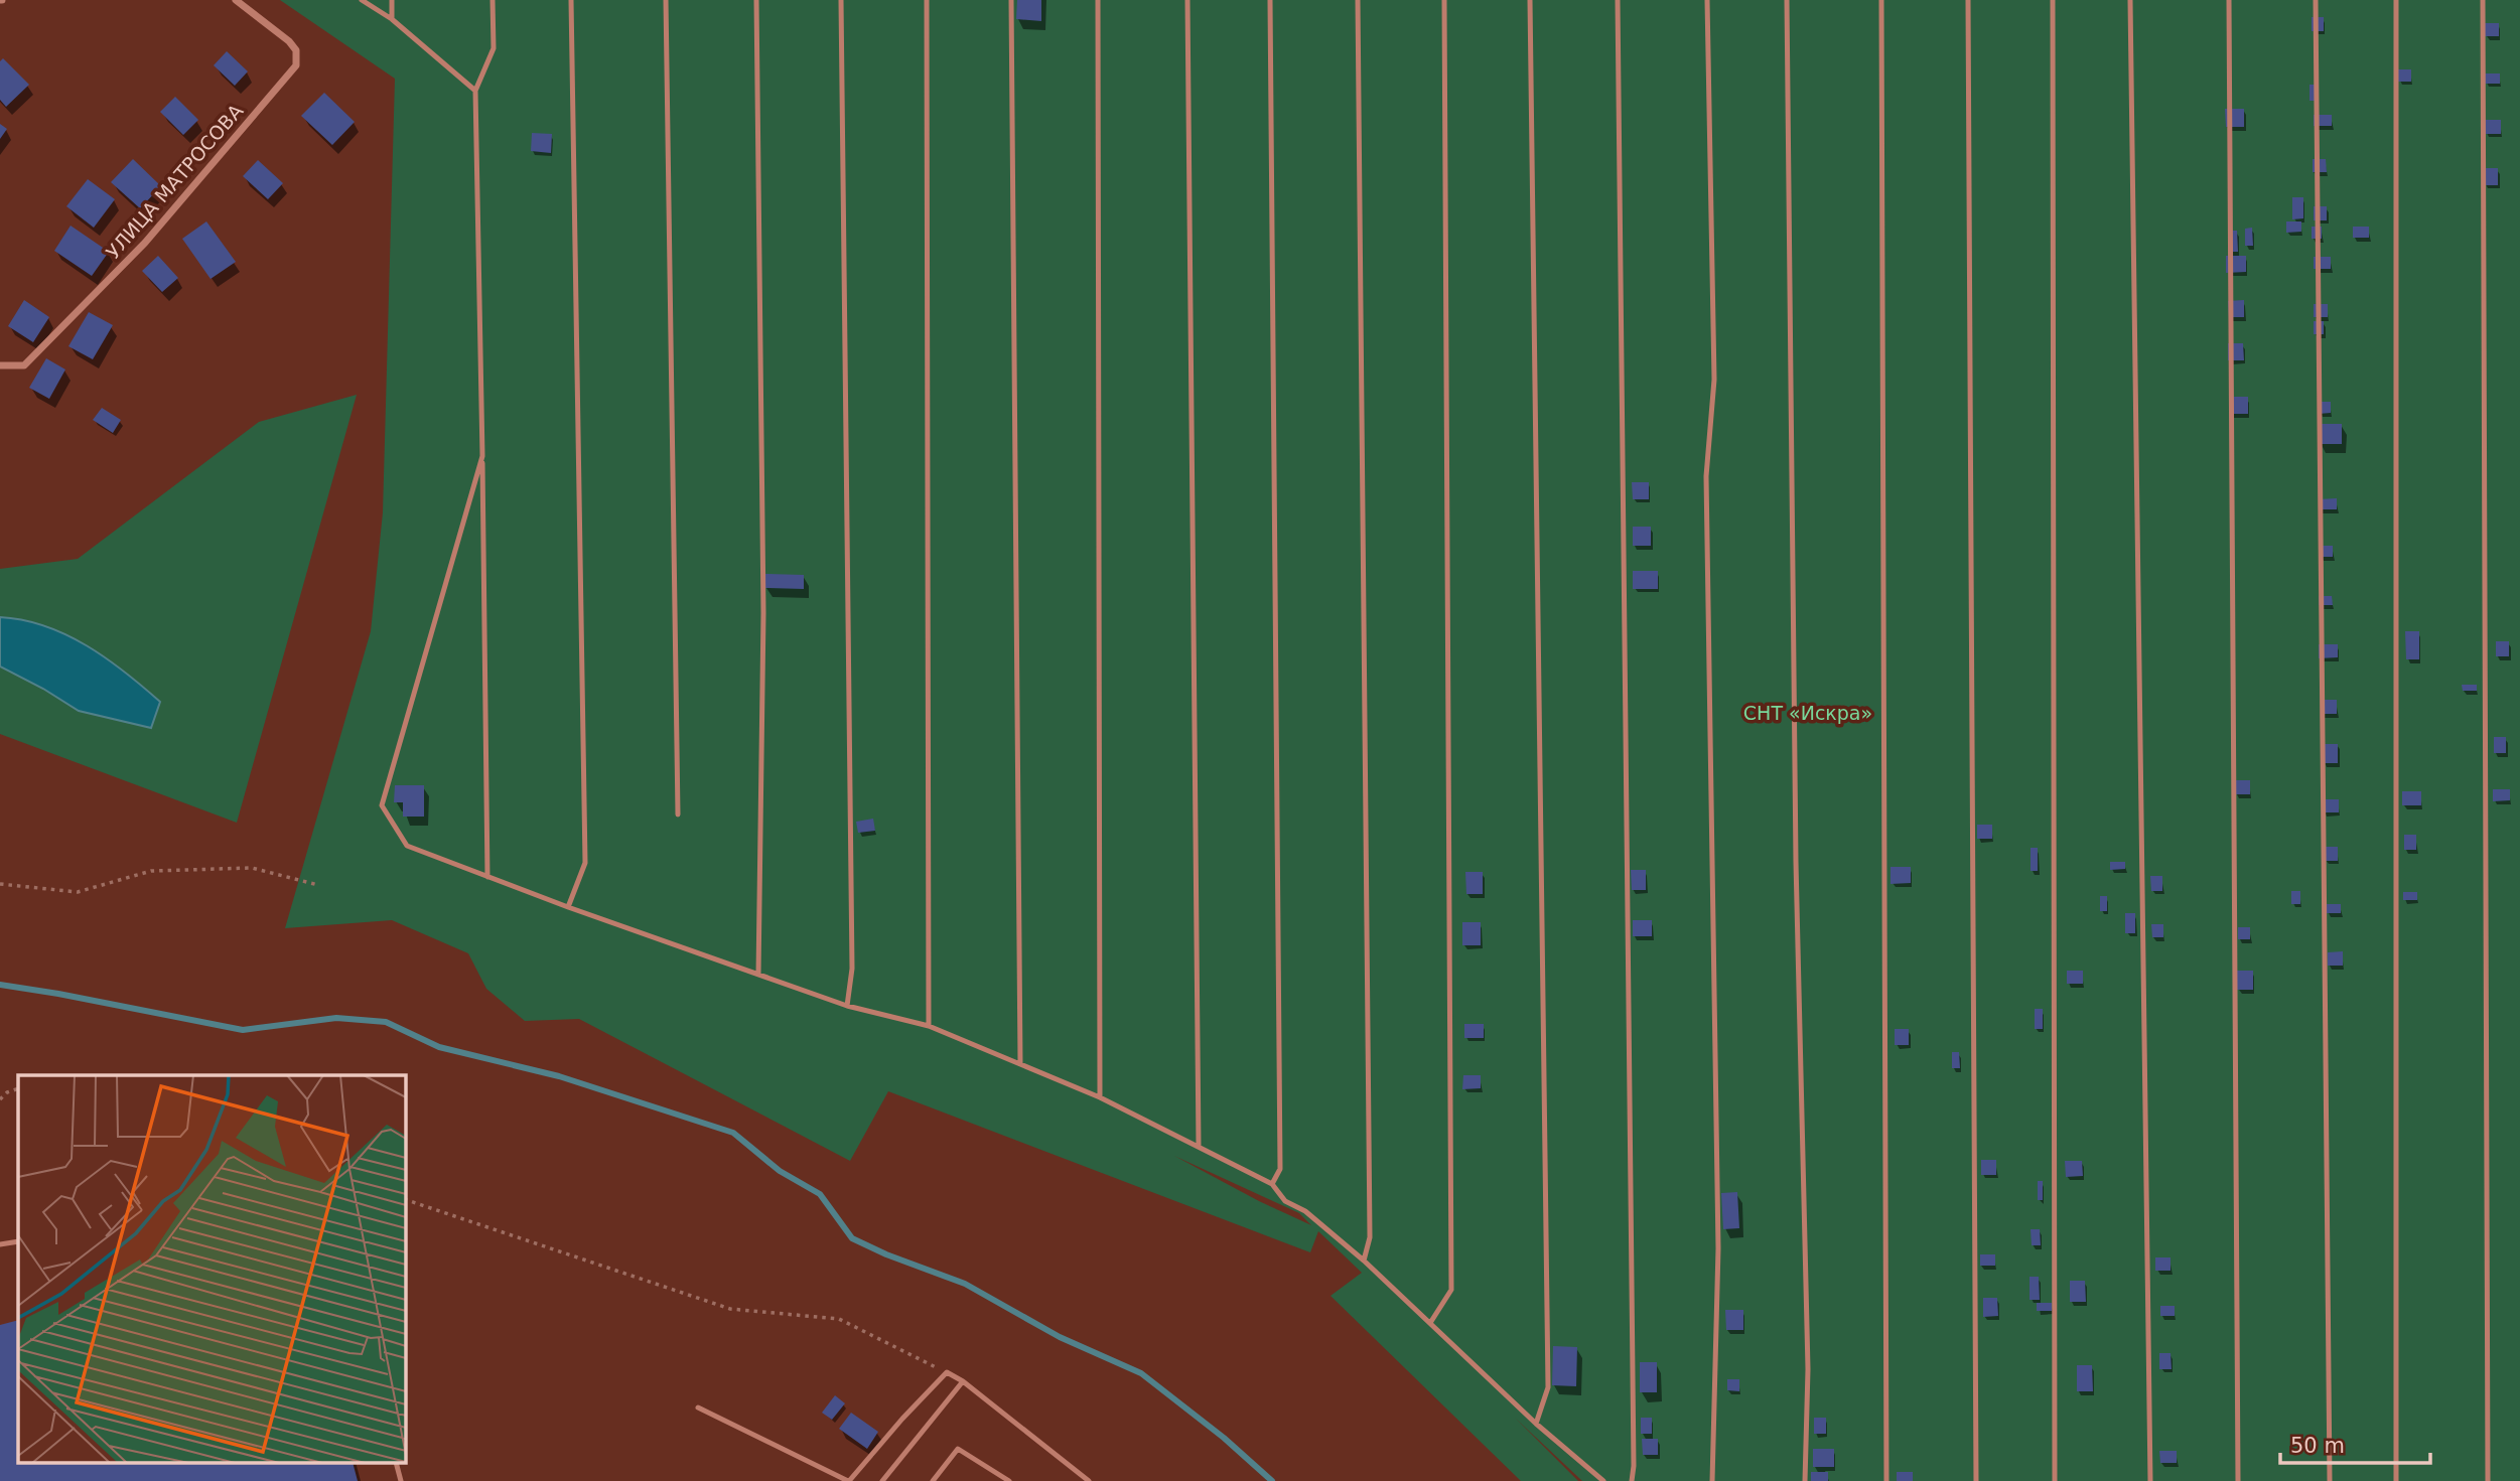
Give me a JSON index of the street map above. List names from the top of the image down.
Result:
{
  "streets": {
    "street": ["УЛИЦА МАТРОСОВА"]
  },
  "parks": ["СНТ «Искра»"],
  "scale_bar": "50 m"
}
